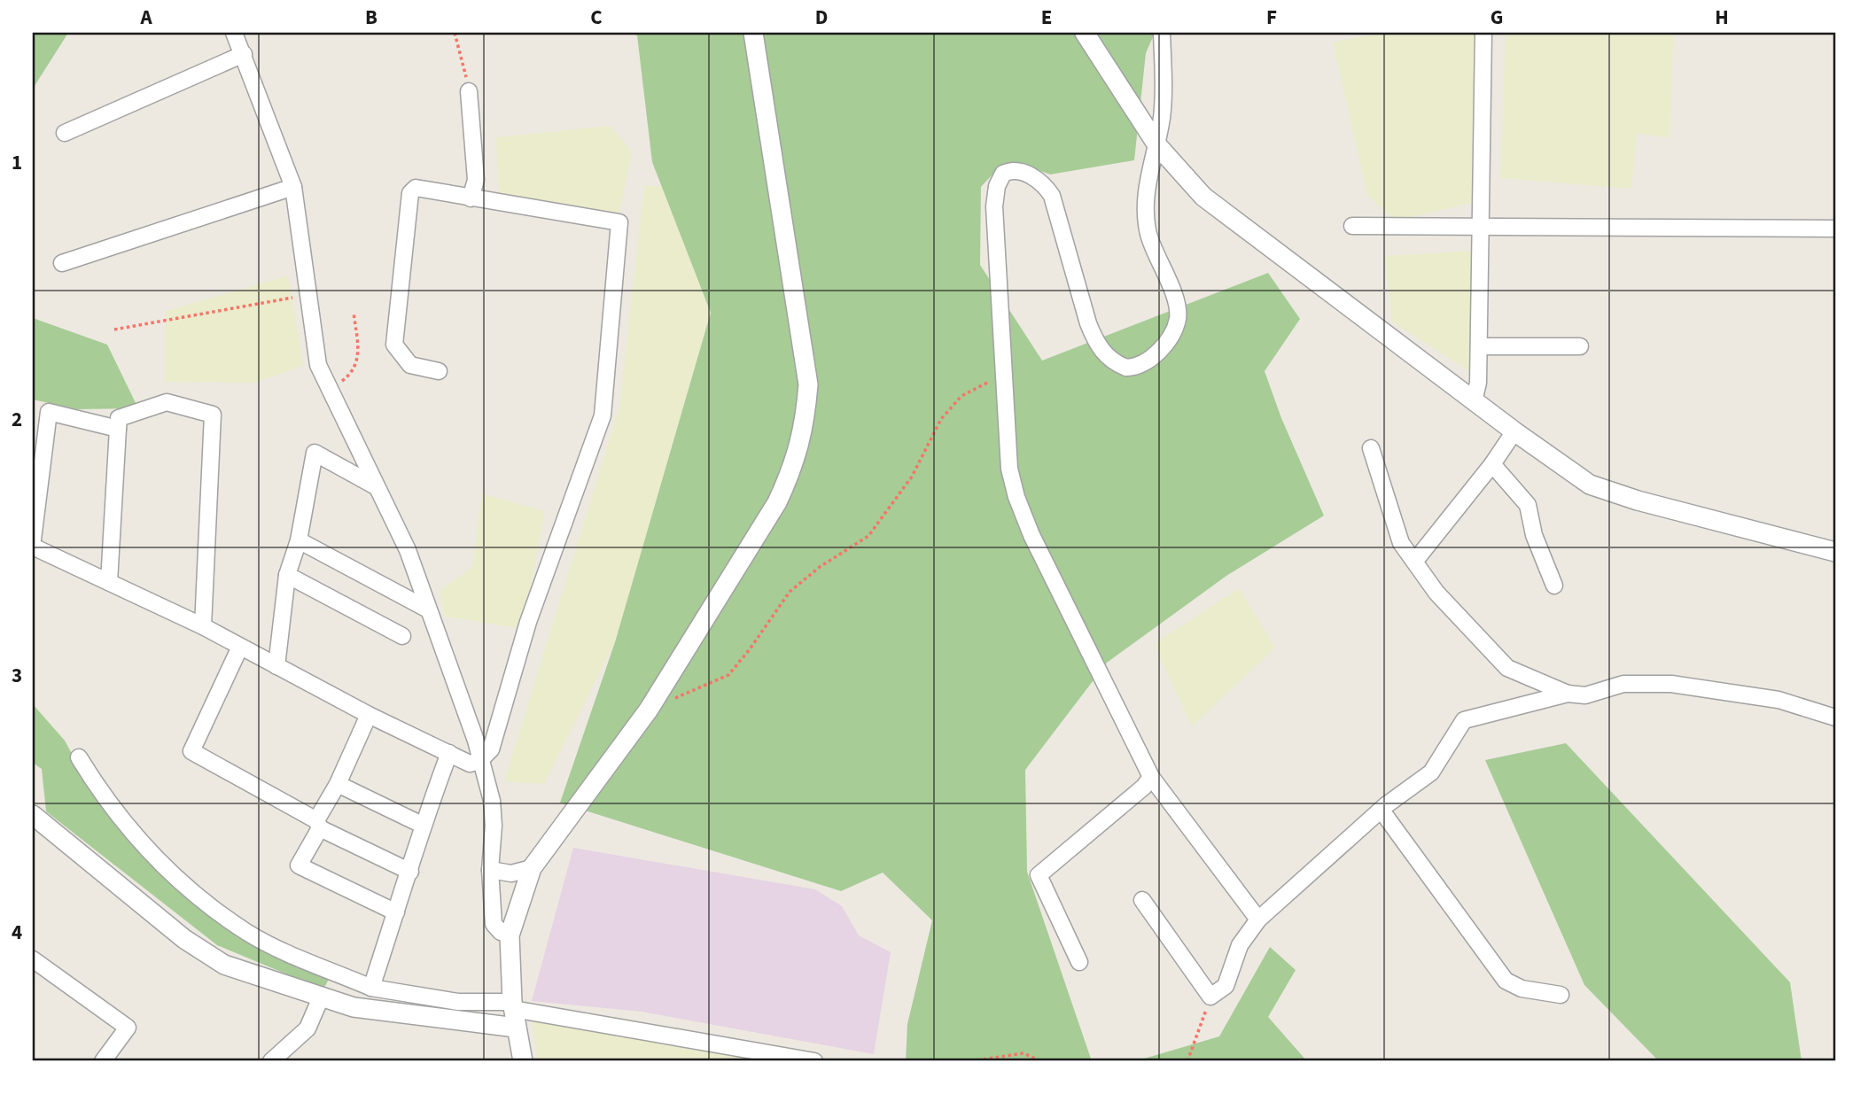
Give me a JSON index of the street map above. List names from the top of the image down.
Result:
{
  "grid": {
    "columns": [
      "A",
      "B",
      "C",
      "D",
      "E",
      "F",
      "G",
      "H"
    ],
    "rows": [
      "1",
      "2",
      "3",
      "4"
    ]
  }
}
